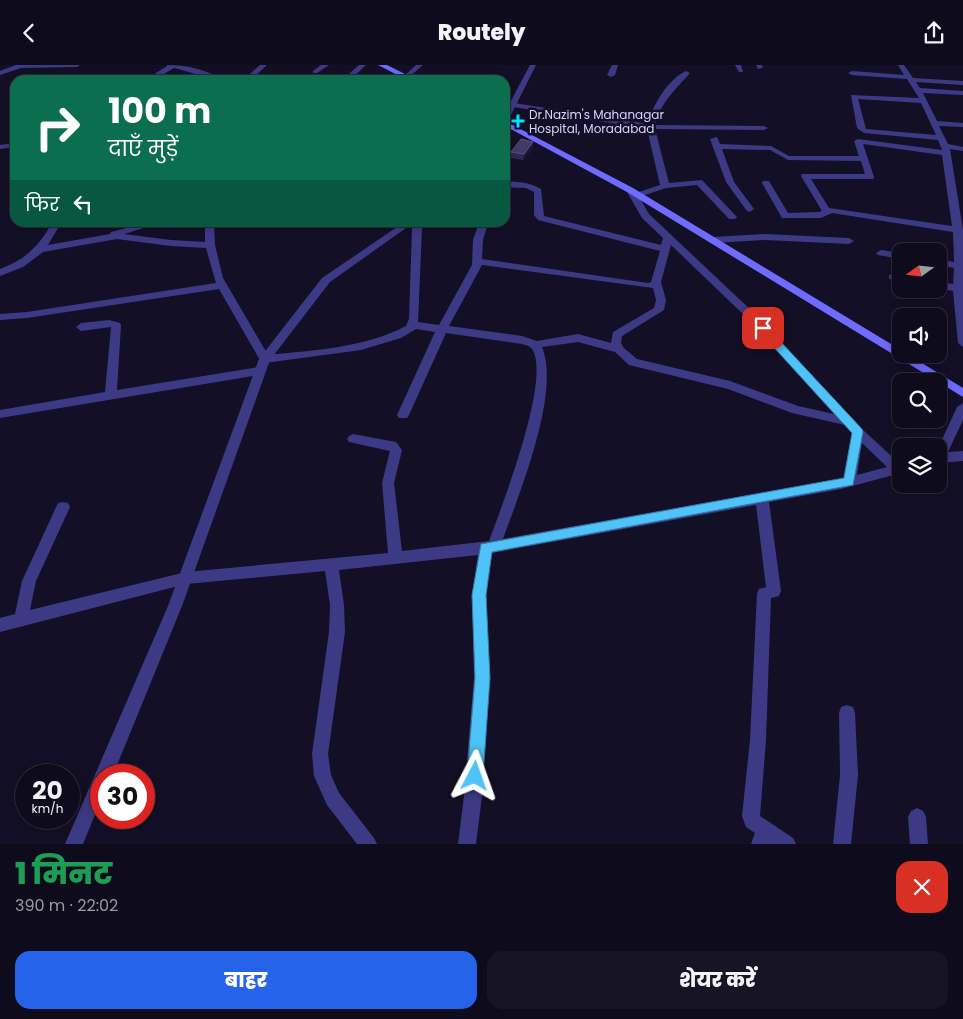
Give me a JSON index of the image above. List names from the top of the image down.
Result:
{
  "places": {
    "health": ["Dr.Nazim's Mahanagar Hospital, Moradabad"]
  },
  "north": "left",
  "page": {
    "header": "Routely",
    "turn": ["100 m", "दाएँ मुड़ें"],
    "then": "फिर",
    "speed": "20 km/h",
    "limit": "30",
    "heading": ["1 मिनट", "390 m · 22:02"],
    "buttons": ["बाहर", "शेयर करें"]
  }
}
